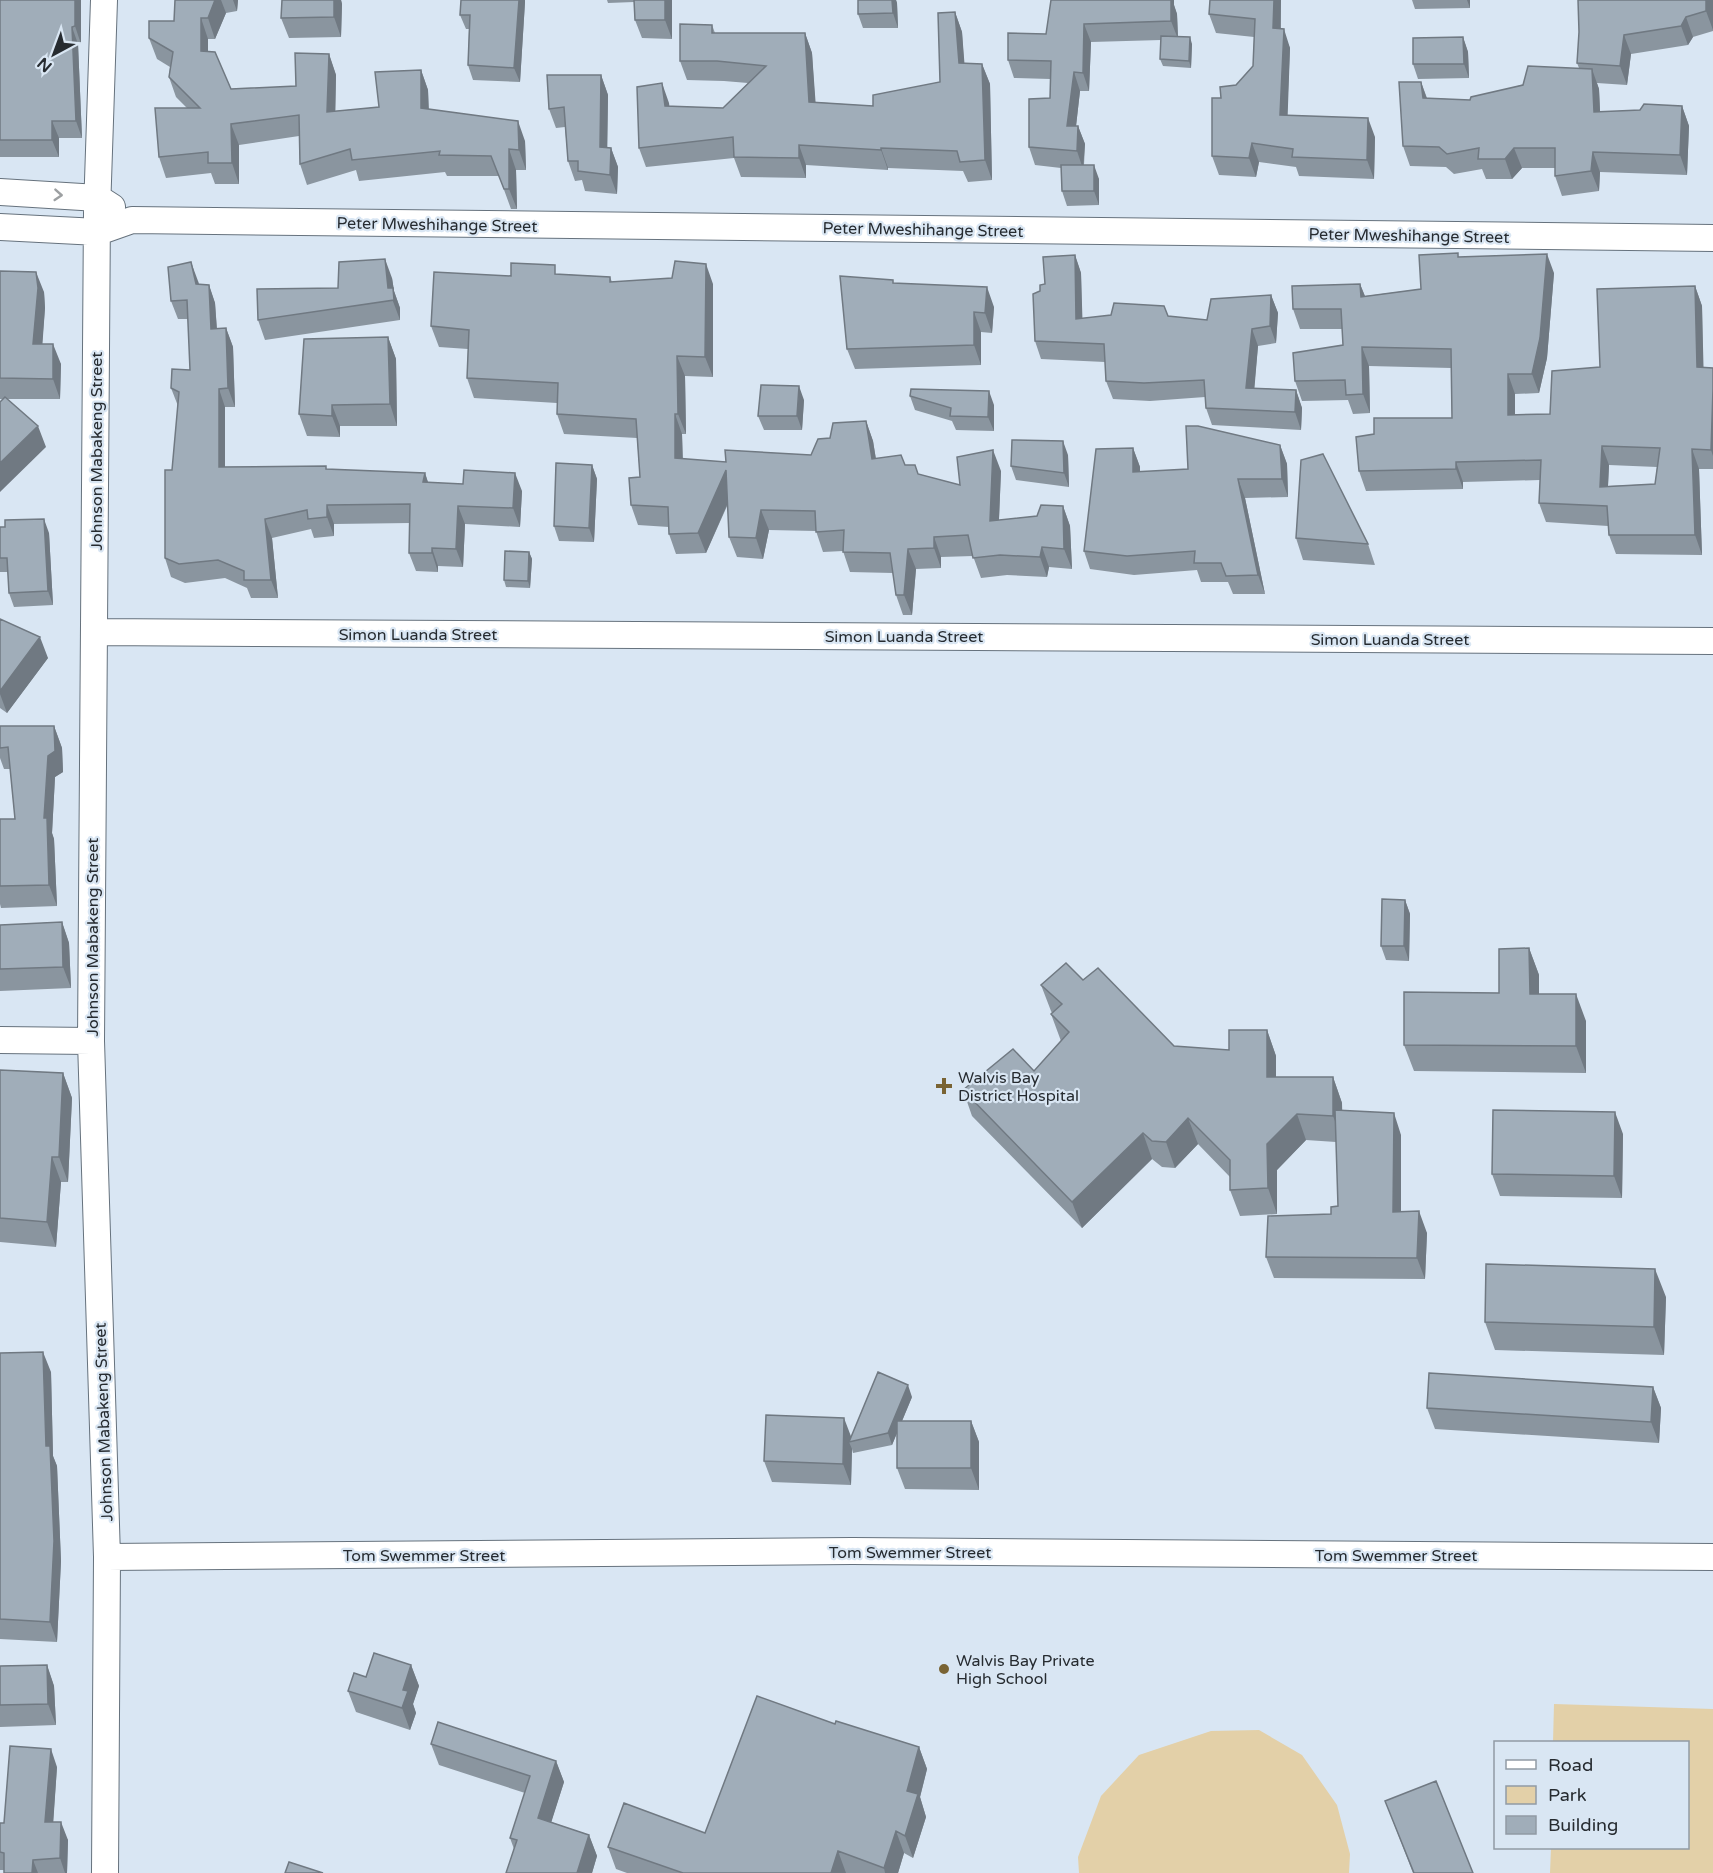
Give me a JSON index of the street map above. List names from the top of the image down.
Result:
{
  "streets": {
    "street": [
      "Peter Mweshihange Street",
      "Johnson Mabakeng Street",
      "Simon Luanda Street",
      "Tom Swemmer Street"
    ]
  },
  "crossings": [
    ["Johnson Mabakeng Street", "Simon Luanda Street"],
    ["Johnson Mabakeng Street", "Tom Swemmer Street"]
  ],
  "places": {
    "health": ["Walvis Bay District Hospital"],
    "other": ["Walvis Bay Private High School"]
  },
  "legend": ["Road", "Park", "Building"],
  "north": "bottom left"
}
